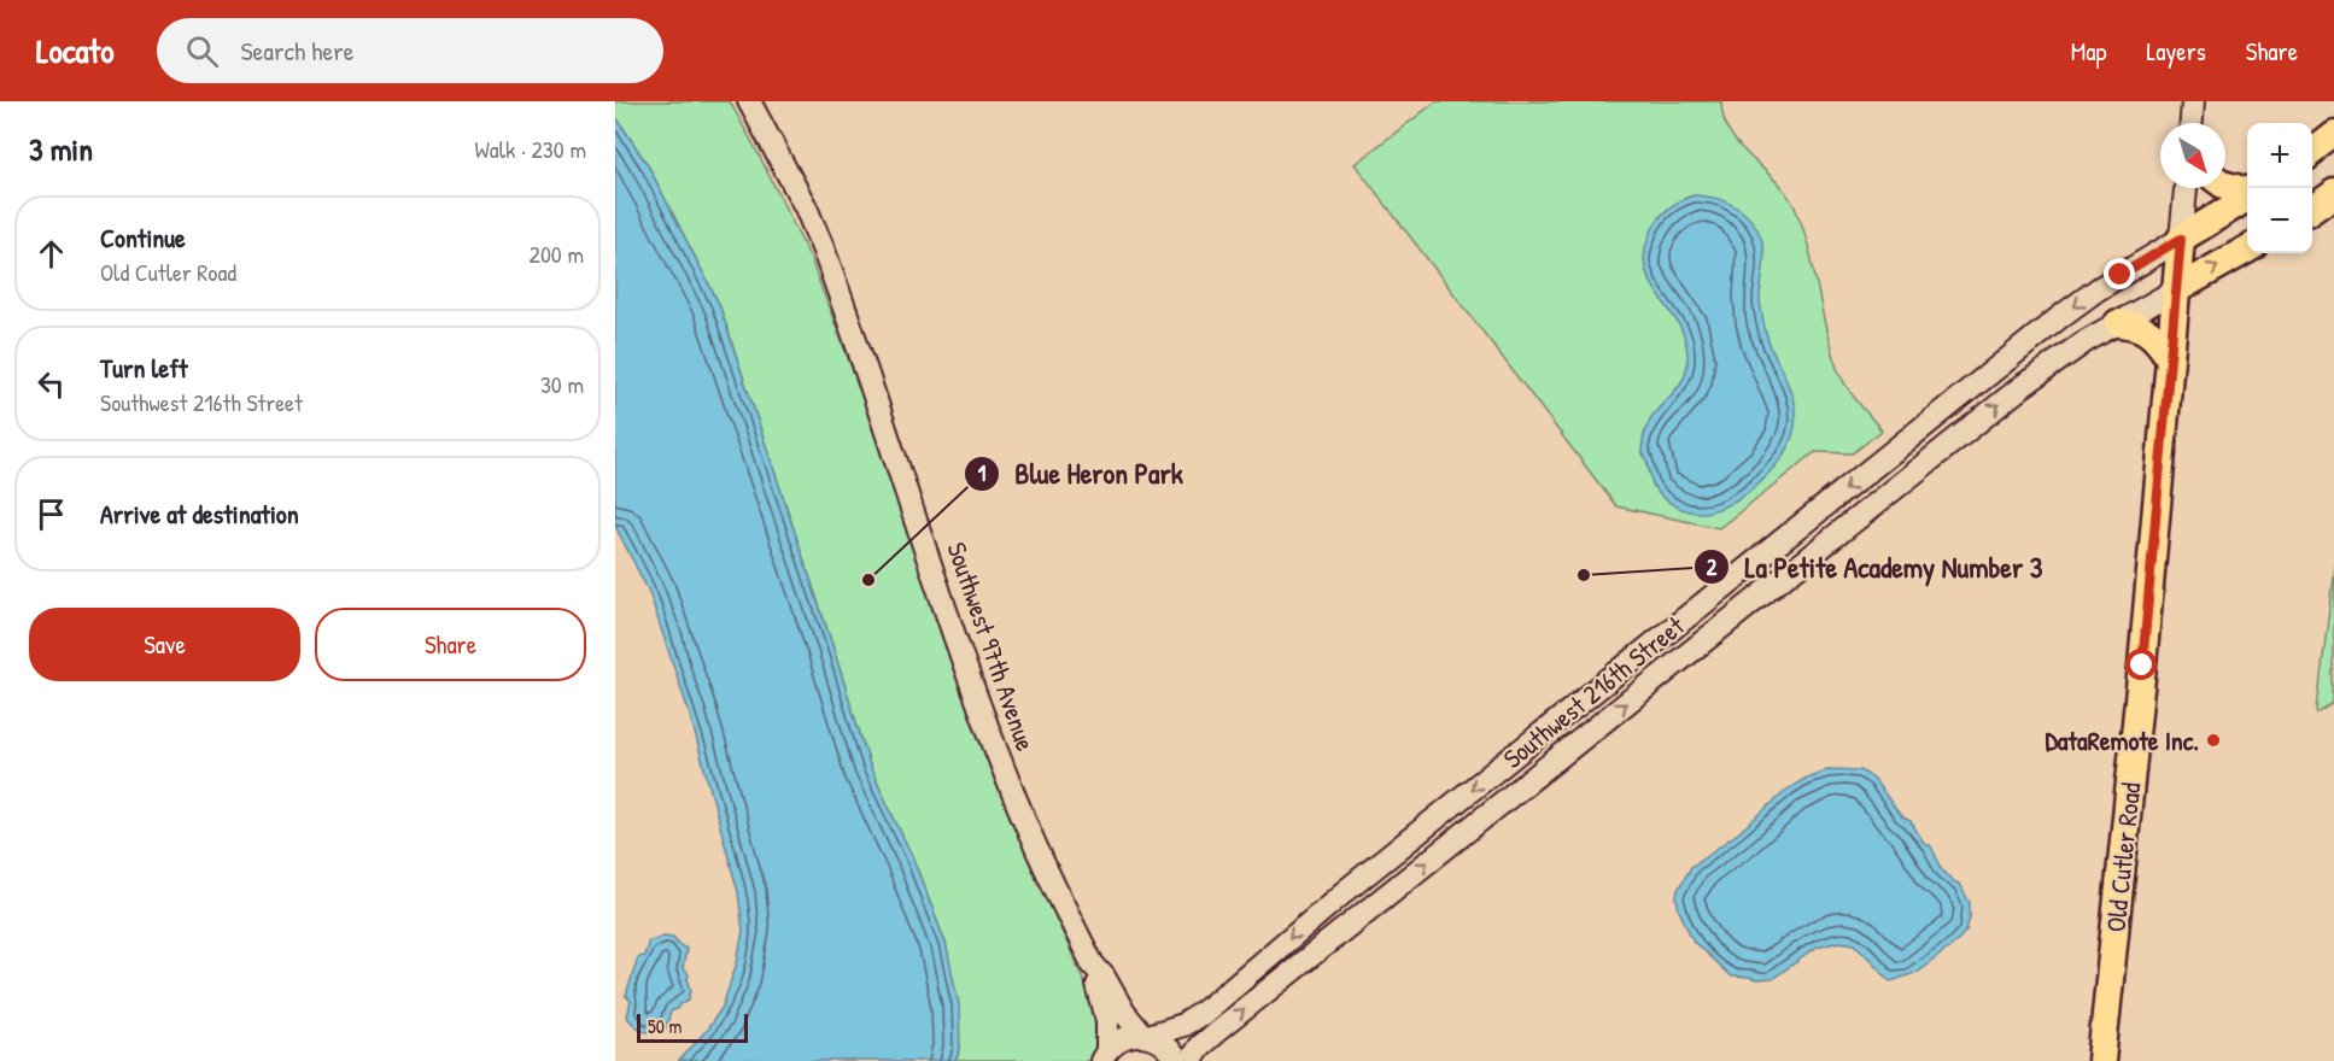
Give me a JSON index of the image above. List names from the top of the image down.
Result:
{
  "streets": {
    "main road": ["Southwest 216th Street", "Old Cutler Road"],
    "street": ["Southwest 97th Avenue"]
  },
  "crossings": [
    ["Southwest 97th Avenue", "Southwest 216th Street"],
    ["Southwest 216th Street", "Old Cutler Road"]
  ],
  "places": ["La Petite Academy Number 3", "Blue Heron Park", "DataRemote Inc."],
  "scale_bar": "50 m",
  "north": "bottom right",
  "page": {
    "header": "Locato",
    "search": "Search here",
    "nav": ["Map", "Layers", "Share"],
    "heading": ["3 min", "Walk · 230 m"],
    "map_buttons": ["+", "−"],
    "list": [
      ["Continue", "Old Cutler Road", "200 m"],
      ["Turn left", "Southwest 216th Street", "30 m"],
      "Arrive at destination"
    ],
    "buttons": ["Save", "Share"],
    "scale": "50 m"
  }
}
